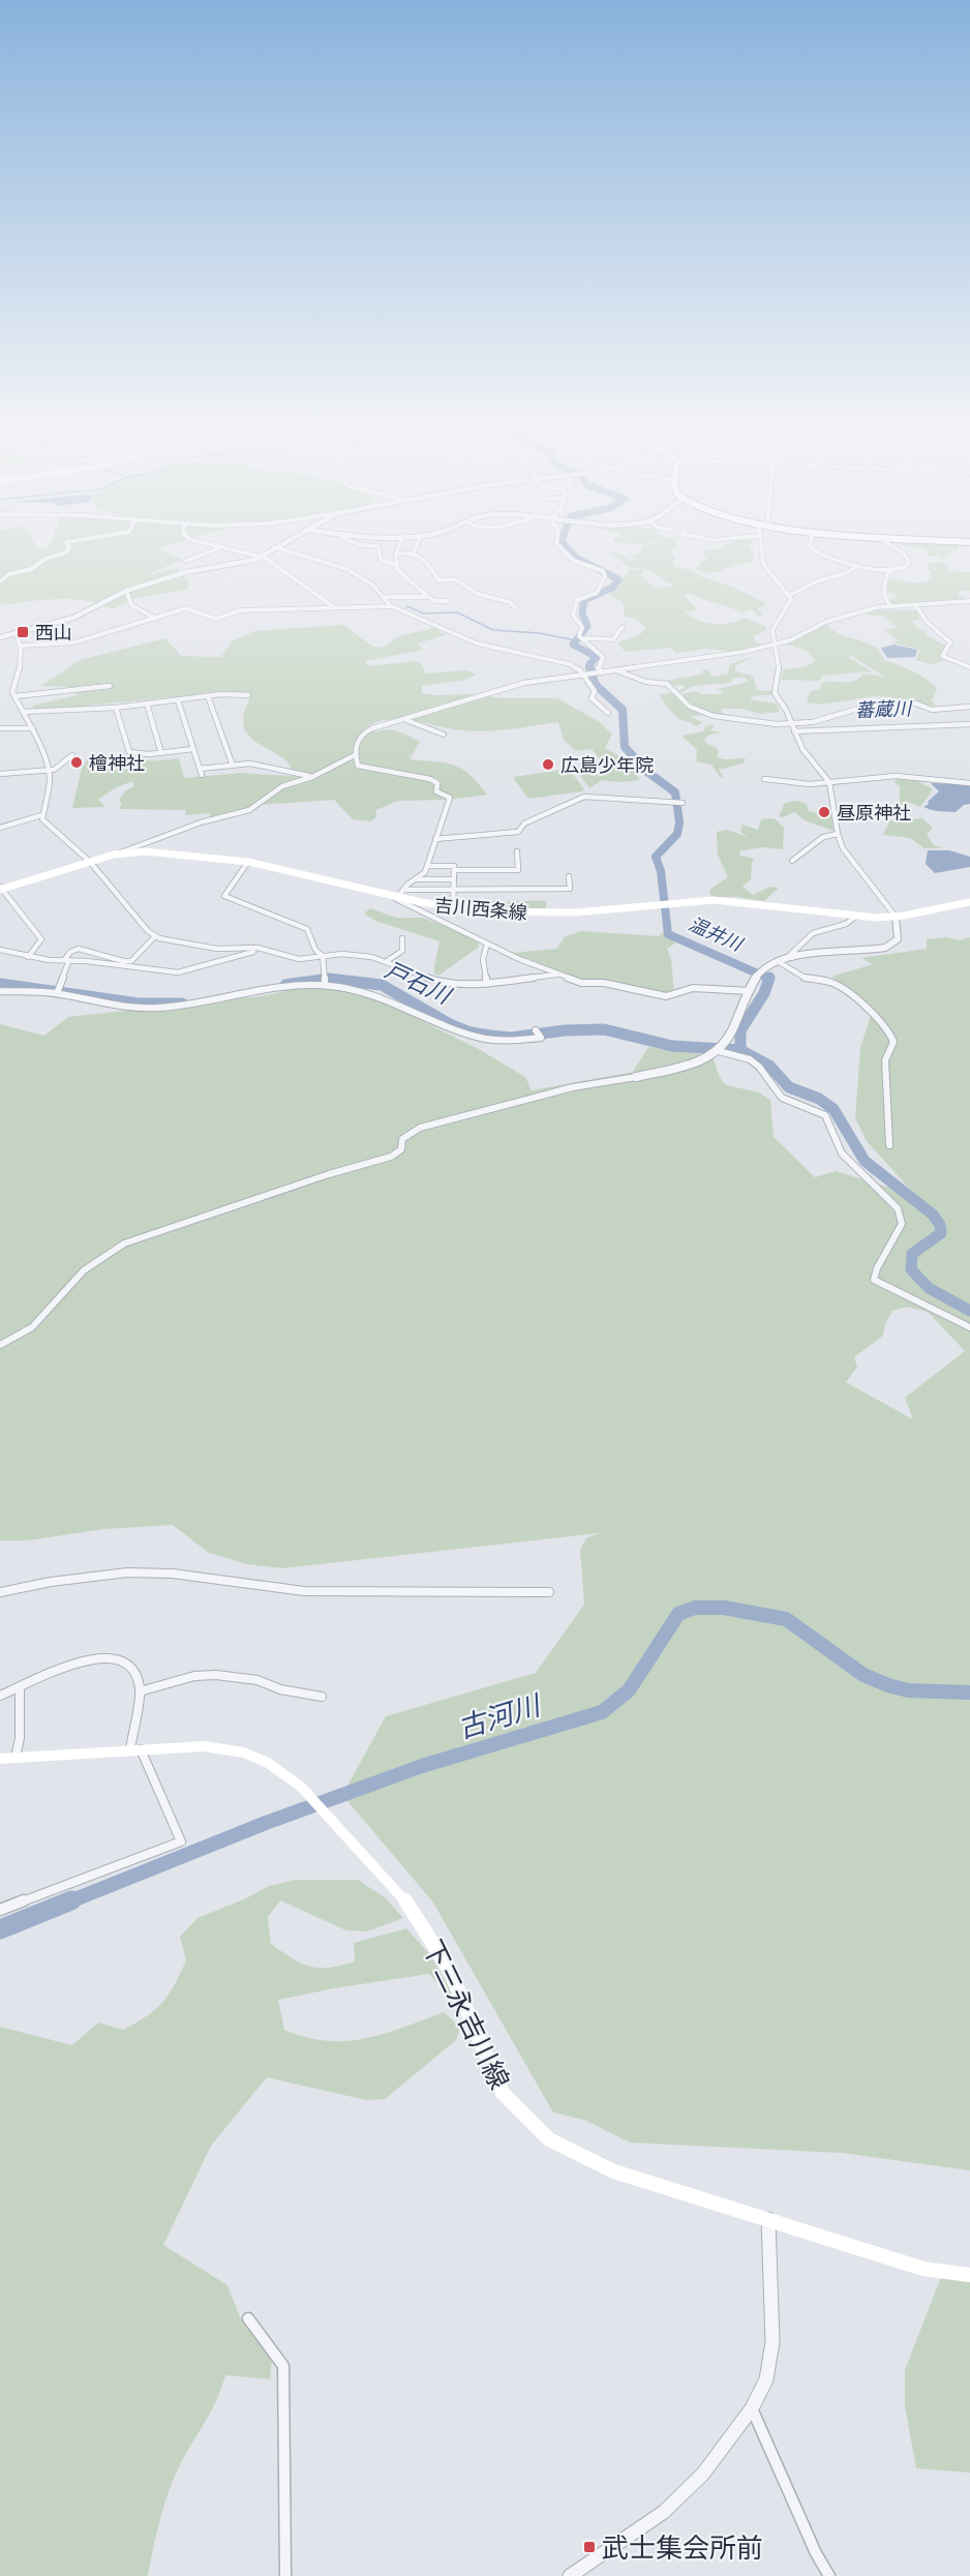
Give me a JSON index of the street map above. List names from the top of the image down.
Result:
{
  "streets": {
    "main road": ["吉川西条線", "下三永吉川線"]
  },
  "water": [
    "蕃蔵川",
    "温井川",
    "戸石川",
    "古河川"
  ],
  "places": {
    "transit": ["西山", "武士集会所前"],
    "other": ["檜神社", "広島少年院", "昼原神社"]
  }
}
